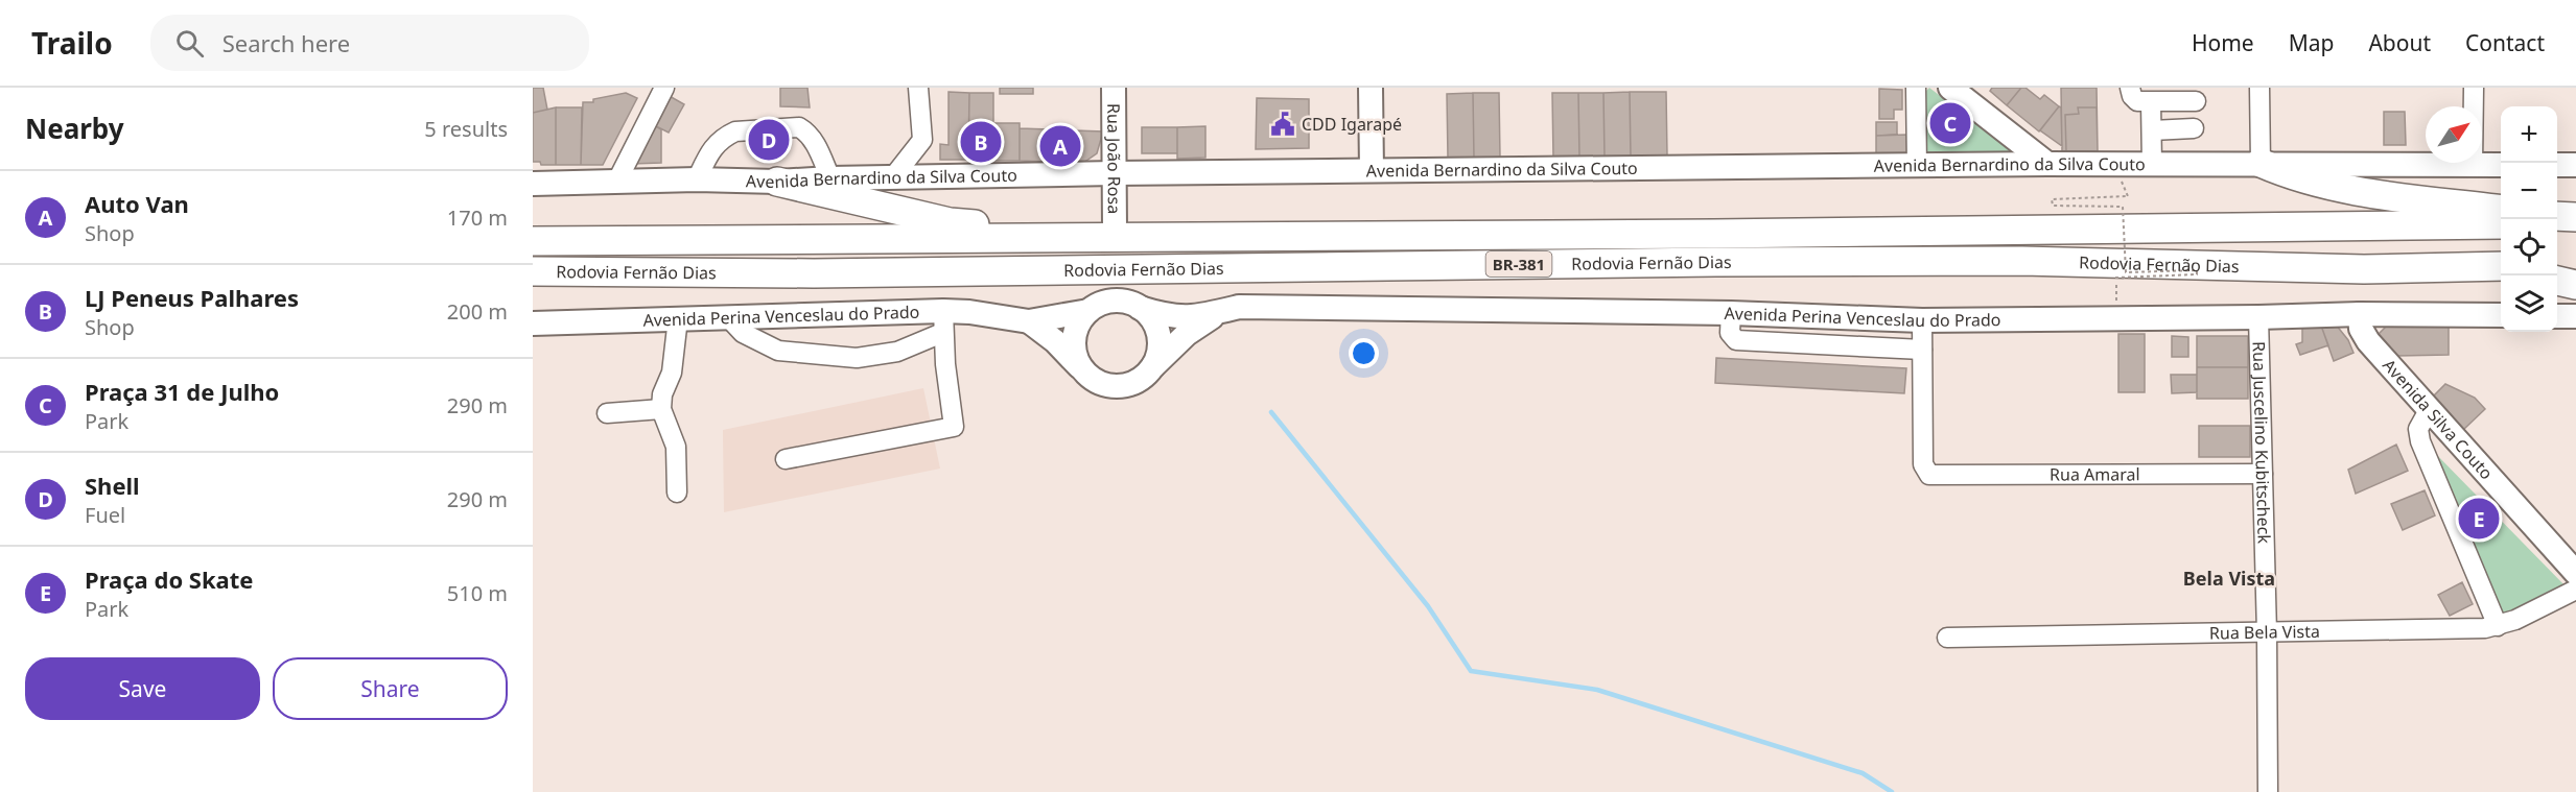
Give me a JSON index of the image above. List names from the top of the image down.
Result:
{
  "streets": {
    "highway": ["Rodovia Fernão Dias", "BR-381"],
    "main road": [
      "Rua João Rosa",
      "Avenida Bernardino da Silva Couto",
      "Avenida Perina Venceslau do Prado",
      "Avenida Silva Couto"
    ],
    "street": ["Rua Juscelino Kubitscheck", "Rua Amaral", "Rua Bela Vista"]
  },
  "crossings": [
    ["Rua João Rosa", "Avenida Bernardino da Silva Couto"],
    ["Rua João Rosa", "Rodovia Fernão Dias"],
    ["Avenida Perina Venceslau do Prado", "Avenida Silva Couto"],
    ["Avenida Perina Venceslau do Prado", "Rua Juscelino Kubitscheck"],
    ["Rua Juscelino Kubitscheck", "Rua Amaral"],
    ["Rua Juscelino Kubitscheck", "Rua Bela Vista"]
  ],
  "districts": ["Bela Vista"],
  "places": {
    "public building": ["CDD Igarapé"]
  },
  "north": "top right",
  "page": {
    "header": "Trailo",
    "search": "Search here",
    "nav": [
      "Home",
      "Map",
      "About",
      "Contact"
    ],
    "heading": ["Nearby", "5 results"],
    "pins": [
      "C",
      "D",
      "B",
      "A",
      "E"
    ],
    "map_buttons": ["+", "−"],
    "list": [
      {
        "mark": "A",
        "name": "Auto Van",
        "note": "Shop",
        "value": "170 m"
      },
      {
        "mark": "B",
        "name": "LJ Peneus Palhares",
        "note": "Shop",
        "value": "200 m"
      },
      {
        "mark": "C",
        "name": "Praça 31 de Julho",
        "note": "Park",
        "value": "290 m"
      },
      {
        "mark": "D",
        "name": "Shell",
        "note": "Fuel",
        "value": "290 m"
      },
      {
        "mark": "E",
        "name": "Praça do Skate",
        "note": "Park",
        "value": "510 m"
      }
    ],
    "buttons": ["Save", "Share"]
  }
}
